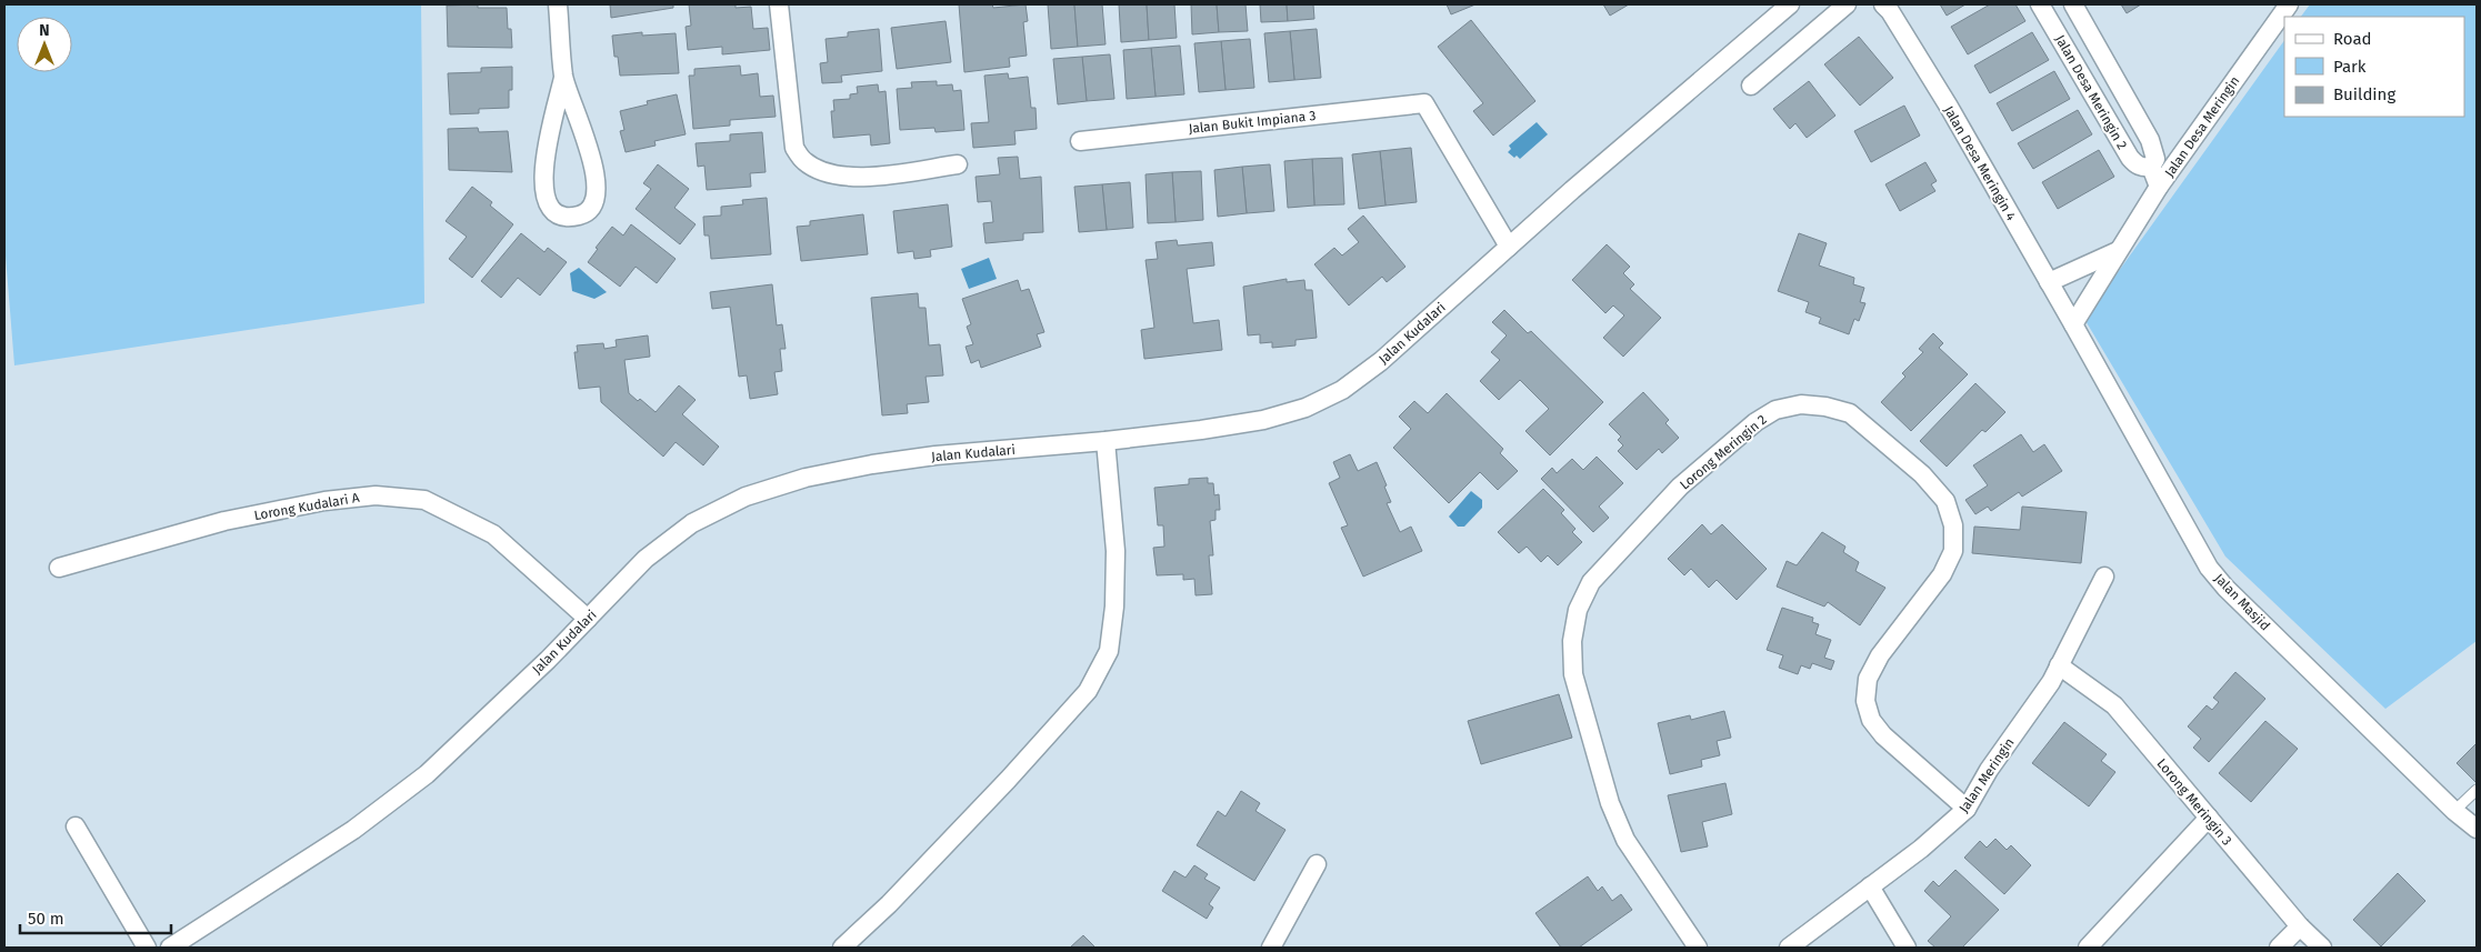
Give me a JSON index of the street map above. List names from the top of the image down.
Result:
{
  "streets": {
    "street": [
      "Jalan Desa Meringin 2",
      "Jalan Bukit Impiana 3",
      "Jalan Desa Meringin",
      "Jalan Desa Meringin 4",
      "Jalan Kudalari",
      "Lorong Meringin 2",
      "Lorong Kudalari A",
      "Jalan Masjid",
      "Jalan Meringin",
      "Lorong Meringin 3"
    ]
  },
  "crossings": [
    ["Jalan Desa Meringin 2", "Jalan Desa Meringin"],
    ["Jalan Bukit Impiana 3", "Jalan Kudalari"],
    ["Jalan Desa Meringin", "Jalan Desa Meringin 4"],
    ["Jalan Desa Meringin", "Jalan Masjid"],
    ["Jalan Desa Meringin 4", "Jalan Masjid"],
    ["Jalan Kudalari", "Lorong Kudalari A"],
    ["Lorong Meringin 2", "Jalan Meringin"],
    ["Jalan Meringin", "Lorong Meringin 3"]
  ],
  "legend": ["Road", "Park", "Building"],
  "scale_bar": "50 m",
  "north": "top"
}
